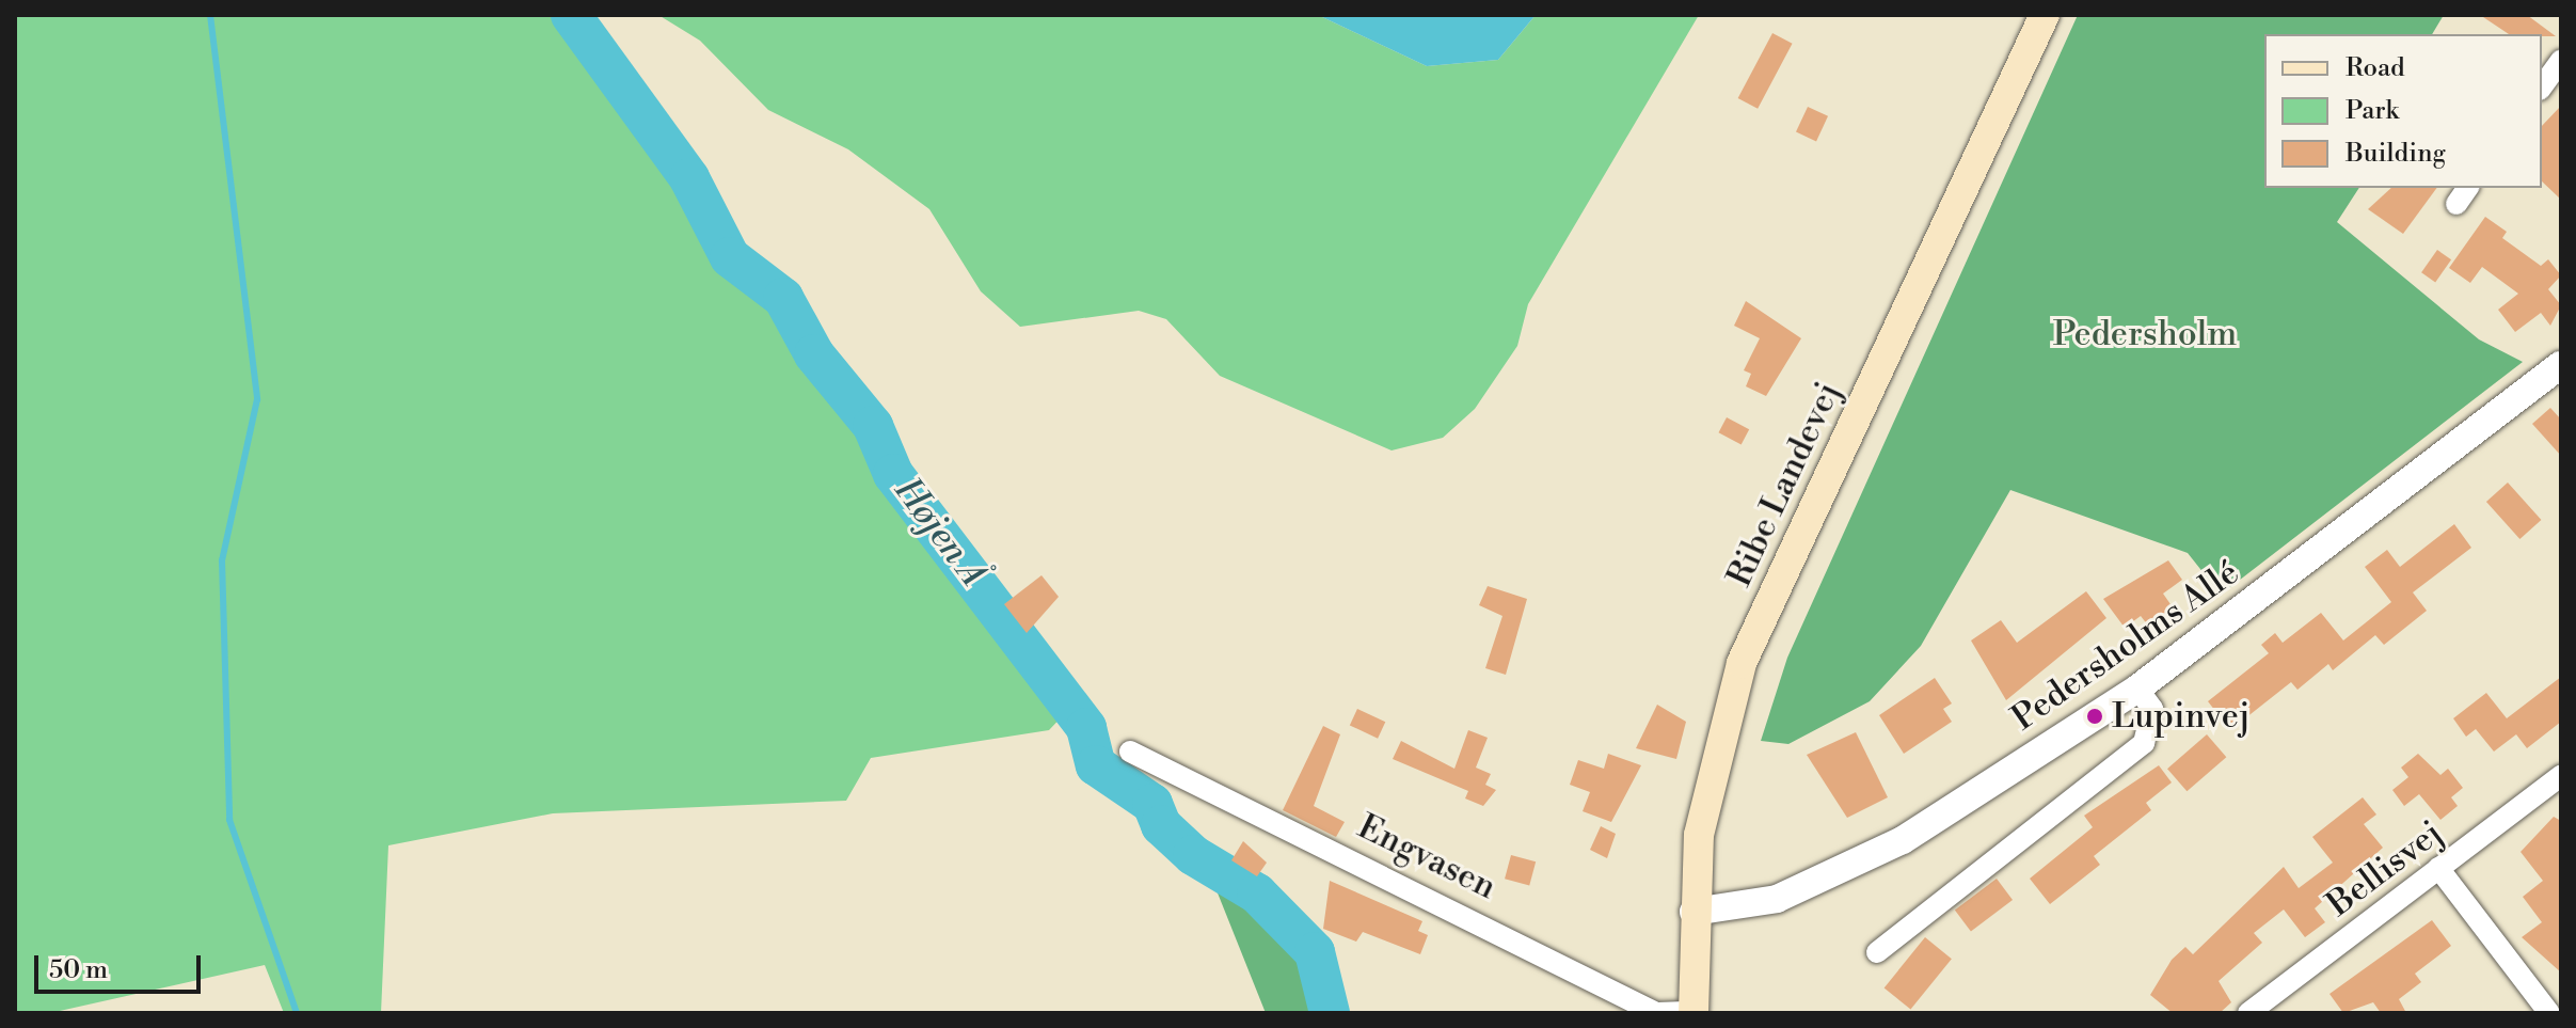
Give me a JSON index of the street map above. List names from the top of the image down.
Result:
{
  "streets": {
    "main road": ["Ribe Landevej"],
    "street": ["Pedersholms Allé", "Engvasen", "Bellisvej"]
  },
  "crossings": [
    ["Ribe Landevej", "Pedersholms Allé"],
    ["Ribe Landevej", "Engvasen"]
  ],
  "water": ["Højen Å"],
  "parks": ["Pedersholm"],
  "places": ["Lupinvej"],
  "legend": ["Road", "Park", "Building"],
  "scale_bar": "50 m"
}
